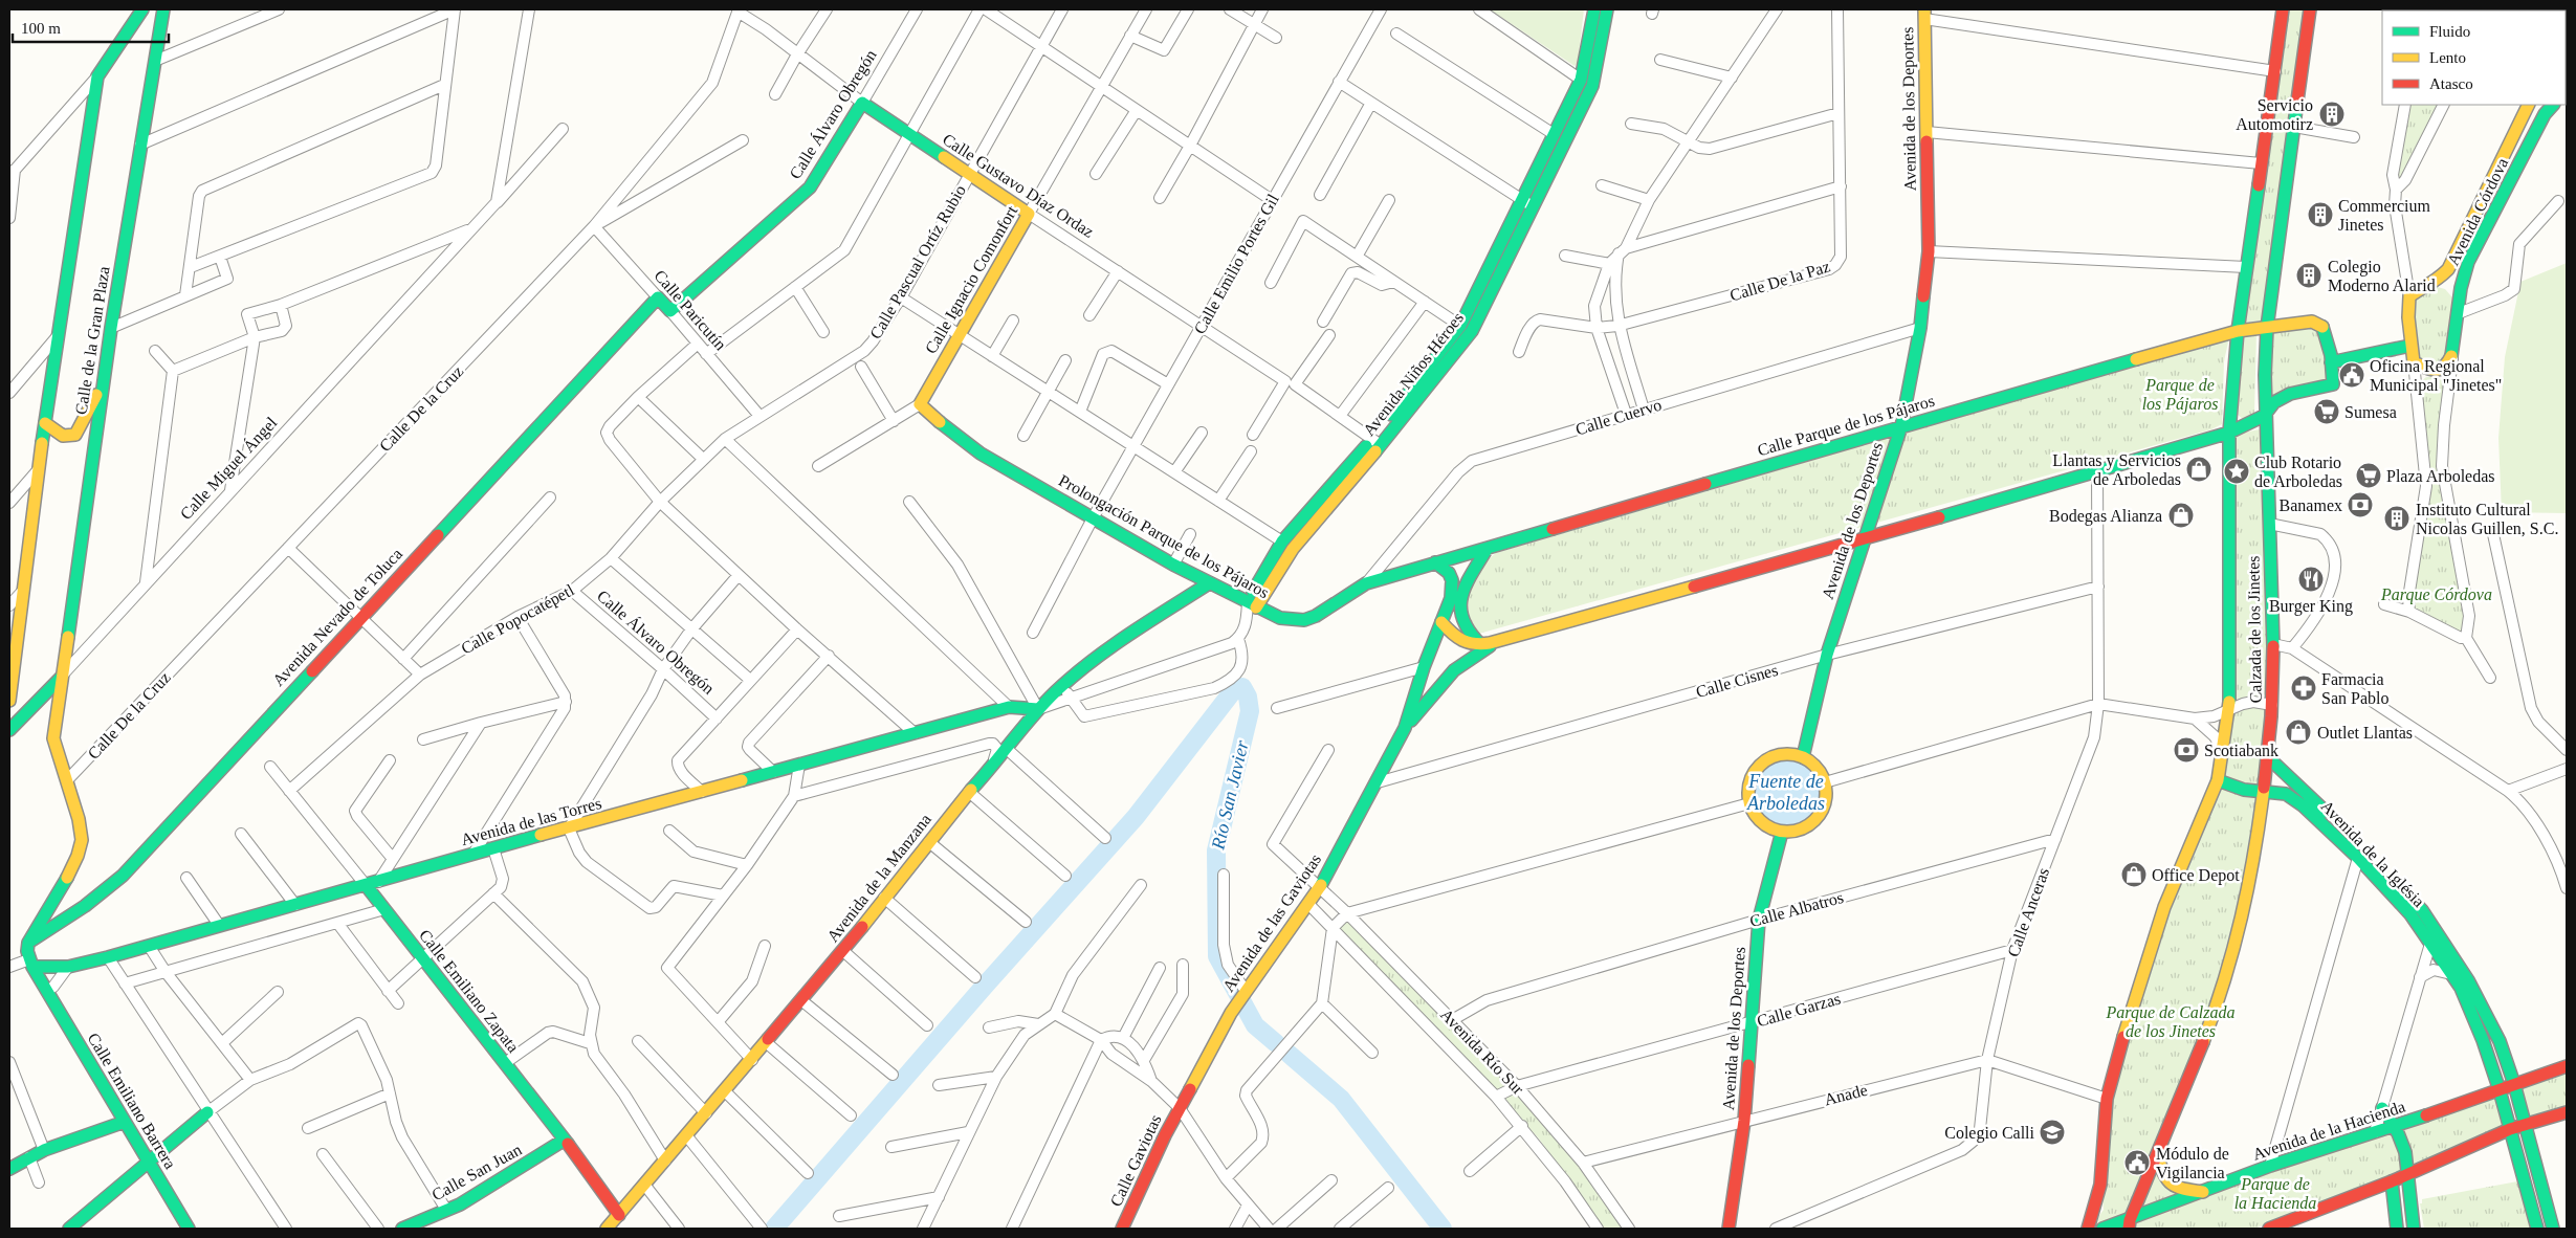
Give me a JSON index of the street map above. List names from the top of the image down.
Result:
{
  "streets": {
    "street": [
      "Avenida de los Deportes",
      "Calle Álvaro Obregón",
      "Calle Gustavo Díaz Ordaz",
      "Avenida Córdova",
      "Calle Pascual Ortíz Rubio",
      "Calle Emilio Portes Gil",
      "Calle Ignacio Comonfort",
      "Calle De la Paz",
      "Calle Paricutín",
      "Calle de la Gran Plaza",
      "Avenida Niños Héroes",
      "Calle De la Cruz",
      "Calle Cuervo",
      "Calle Parque de los Pájaros",
      "Calle Miguel Ángel",
      "Prolongación Parque de los Pájaros",
      "Avenida Nevado de Toluca",
      "Calle Popocatépetl",
      "Calzada de los Jinetes",
      "Calle Cisnes",
      "Avenida de las Torres",
      "Avenida de la Iglésia",
      "Avenida de la Manzana",
      "Calle Albatros",
      "Calle Anceras",
      "Avenida de las Gaviotas",
      "Calle Emiliano Zapata",
      "Calle Garzas",
      "Avenida Río Sur",
      "Anade",
      "Calle Emiliano Barrera",
      "Avenida de la Hacienda",
      "Calle Gaviotas",
      "Calle San Juan"
    ]
  },
  "crossings": [
    ["Avenida de los Deportes", "Calle Cuervo"],
    ["Avenida de los Deportes", "Calle Parque de los Pájaros"],
    ["Avenida de los Deportes", "Calle Cisnes"],
    ["Avenida de los Deportes", "Calle Albatros"],
    ["Avenida de los Deportes", "Calle Garzas"],
    ["Avenida de los Deportes", "Anade"],
    ["Calle Álvaro Obregón", "Calle Gustavo Díaz Ordaz"],
    ["Calle Álvaro Obregón", "Calle Paricutín"],
    ["Calle Álvaro Obregón", "Calle Popocatépetl"],
    ["Calle Gustavo Díaz Ordaz", "Calle Pascual Ortíz Rubio"],
    ["Calle Gustavo Díaz Ordaz", "Calle Emilio Portes Gil"],
    ["Calle Gustavo Díaz Ordaz", "Calle Ignacio Comonfort"],
    ["Calle Gustavo Díaz Ordaz", "Avenida Niños Héroes"],
    ["Calle Gustavo Díaz Ordaz", "Calle De la Cruz"],
    ["Calle Pascual Ortíz Rubio", "Calle Paricutín"],
    ["Calle Pascual Ortíz Rubio", "Calle Popocatépetl"],
    ["Calle Emilio Portes Gil", "Prolongación Parque de los Pájaros"],
    ["Calle Ignacio Comonfort", "Prolongación Parque de los Pájaros"],
    ["Calle Paricutín", "Calle De la Cruz"],
    ["Calle Paricutín", "Avenida Nevado de Toluca"],
    ["Calle Paricutín", "Calle Popocatépetl"],
    ["Calle de la Gran Plaza", "Calle De la Cruz"],
    ["Calle de la Gran Plaza", "Calle Miguel Ángel"],
    ["Calle de la Gran Plaza", "Avenida Nevado de Toluca"],
    ["Calle de la Gran Plaza", "Avenida de las Torres"],
    ["Avenida Niños Héroes", "Prolongación Parque de los Pájaros"],
    ["Calle Cuervo", "Prolongación Parque de los Pájaros"],
    ["Calle Parque de los Pájaros", "Prolongación Parque de los Pájaros"],
    ["Calle Parque de los Pájaros", "Calzada de los Jinetes"],
    ["Calle Parque de los Pájaros", "Avenida de las Gaviotas"],
    ["Prolongación Parque de los Pájaros", "Avenida de la Manzana"],
    ["Prolongación Parque de los Pájaros", "Avenida de las Gaviotas"],
    ["Avenida Nevado de Toluca", "Avenida de las Torres"],
    ["Calle Popocatépetl", "Calle Emiliano Zapata"],
    ["Calzada de los Jinetes", "Avenida de la Iglésia"],
    ["Calzada de los Jinetes", "Avenida de la Hacienda"],
    ["Calle Cisnes", "Calle Anceras"],
    ["Calle Cisnes", "Avenida de las Gaviotas"],
    ["Avenida de las Torres", "Avenida de la Manzana"],
    ["Avenida de las Torres", "Calle Emiliano Zapata"],
    ["Avenida de la Iglésia", "Avenida de la Hacienda"],
    ["Avenida de la Manzana", "Calle Emiliano Zapata"],
    ["Calle Albatros", "Calle Anceras"],
    ["Calle Albatros", "Avenida Río Sur"],
    ["Calle Anceras", "Calle Garzas"],
    ["Calle Anceras", "Anade"],
    ["Avenida de las Gaviotas", "Avenida Río Sur"],
    ["Avenida de las Gaviotas", "Calle Gaviotas"],
    ["Calle Emiliano Zapata", "Calle San Juan"],
    ["Calle Garzas", "Avenida Río Sur"],
    ["Avenida Río Sur", "Anade"]
  ],
  "water": ["Fuente de Arboledas", "Río San Javier"],
  "parks": [
    "Parque de los Pájaros",
    "Parque Córdova",
    "Parque de Calzada de los Jinetes",
    "Parque de la Hacienda"
  ],
  "places": {
    "building": [
      "Servicio Automotirz",
      "Commercium Jinetes",
      "Colegio Moderno Alarid",
      "Instituto Cultural Nicolas Guillen, S.C."
    ],
    "public building": ["Oficina Regional Municipal \"Jinetes\"", "Módulo de Vigilancia"],
    "supermarket": ["Sumesa", "Plaza Arboledas"],
    "shop": [
      "Llantas y Servicios de Arboledas",
      "Bodegas Alianza",
      "Outlet Llantas",
      "Office Depot"
    ],
    "place": ["Club Rotario de Arboledas"],
    "bank": ["Banamex", "Scotiabank"],
    "restaurant": ["Burger King"],
    "pharmacy": ["Farmacia San Pablo"],
    "school or university": ["Colegio Calli"]
  },
  "legend": ["Fluido", "Lento", "Atasco"],
  "scale_bar": "100 m"
}
